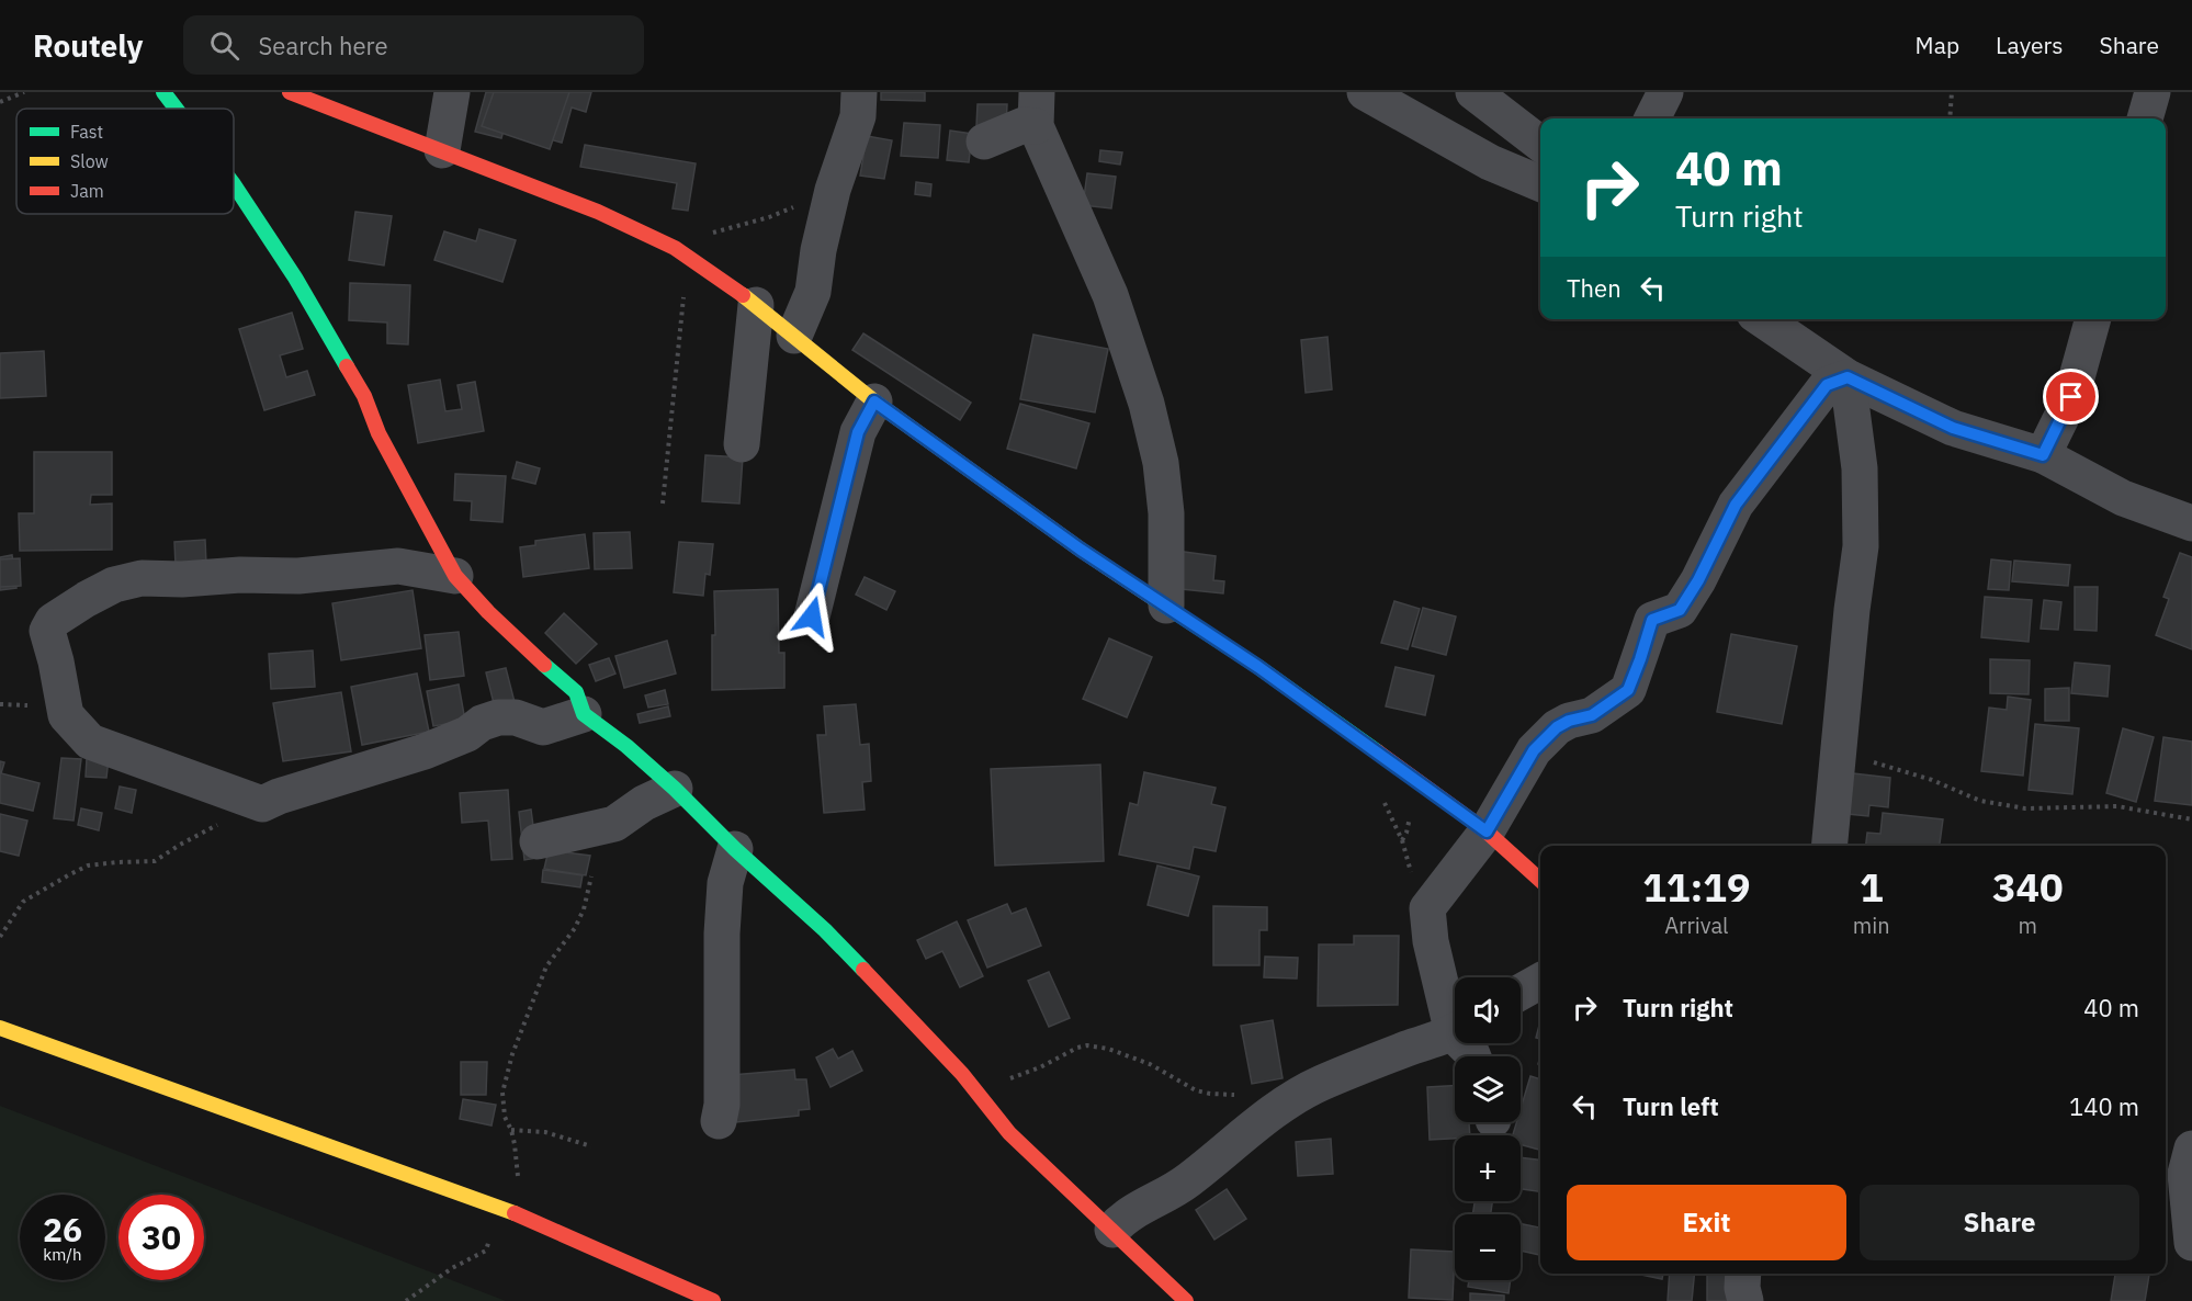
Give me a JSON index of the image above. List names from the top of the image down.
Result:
{
  "legend": ["Fast", "Slow", "Jam"],
  "page": {
    "header": "Routely",
    "search": "Search here",
    "nav": ["Map", "Layers", "Share"],
    "turn": ["40 m", "Turn right"],
    "then": "Then",
    "eta": [
      "11:19",
      "Arrival",
      "1",
      "min",
      "340",
      "m"
    ],
    "list": [
      {
        "name": "Turn right",
        "value": "40 m"
      },
      {
        "name": "Turn left",
        "value": "140 m"
      }
    ],
    "map_buttons": ["+", "−"],
    "buttons": ["Exit", "Share"],
    "speed": "26 km/h",
    "limit": "30"
  }
}
